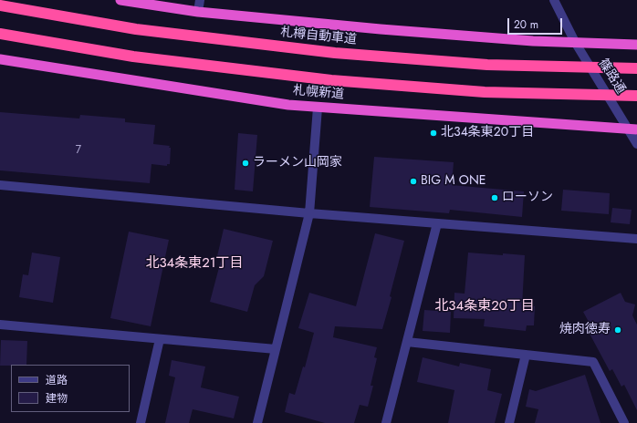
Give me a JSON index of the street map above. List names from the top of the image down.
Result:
{
  "streets": {
    "highway": ["札樽自動車道", "札幌新道"],
    "street": ["篠路通"]
  },
  "crossings": [
    ["篠路通", "札幌新道"]
  ],
  "districts": ["北34条東21丁目", "北34条東20丁目"],
  "places": [
    "北34条東20丁目",
    "ラーメン山岡家",
    "BIG M ONE",
    "ローソン",
    "焼肉徳寿"
  ],
  "house_numbers": ["7"],
  "legend": ["道路", "建物"],
  "scale_bar": "20 m"
}
